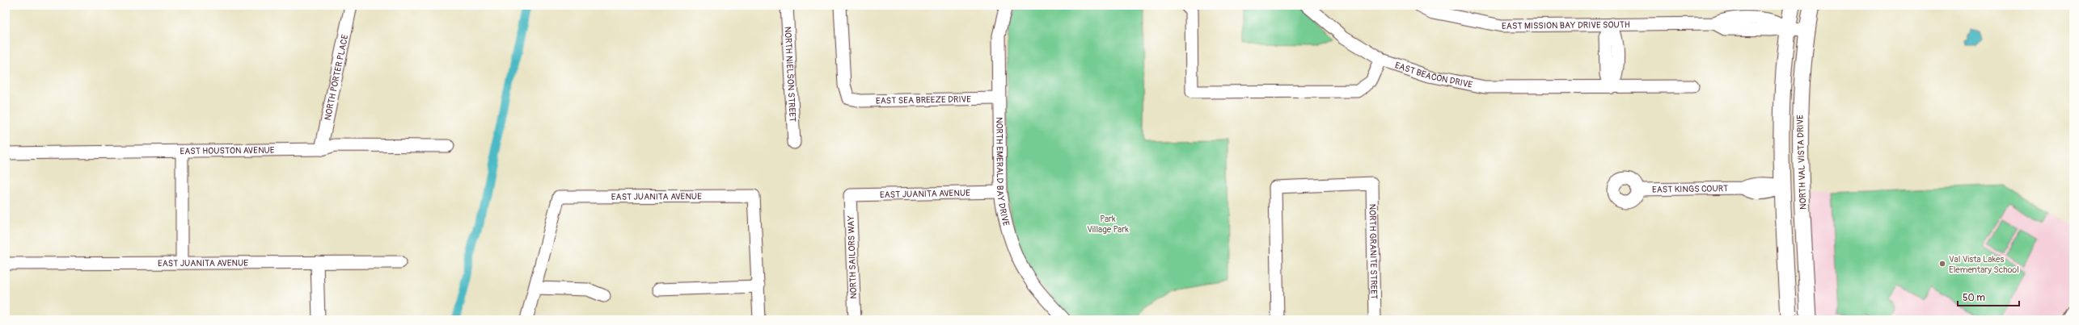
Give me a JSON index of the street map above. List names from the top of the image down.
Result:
{
  "streets": {
    "main road": ["NORTH VAL VISTA DRIVE"],
    "street": [
      "EAST MISSION BAY DRIVE SOUTH",
      "NORTH NIELSON STREET",
      "EAST BEACON DRIVE",
      "NORTH PORTER PLACE",
      "EAST SEA BREEZE DRIVE",
      "EAST HOUSTON AVENUE",
      "NORTH EMERALD BAY DRIVE",
      "EAST KINGS COURT",
      "EAST JUANITA AVENUE",
      "NORTH GRANITE STREET",
      "NORTH SAILORS WAY"
    ]
  },
  "crossings": [
    ["EAST MISSION BAY DRIVE SOUTH", "NORTH VAL VISTA DRIVE"],
    ["NORTH PORTER PLACE", "EAST HOUSTON AVENUE"],
    ["EAST SEA BREEZE DRIVE", "NORTH EMERALD BAY DRIVE"],
    ["NORTH EMERALD BAY DRIVE", "EAST JUANITA AVENUE"],
    ["EAST JUANITA AVENUE", "NORTH SAILORS WAY"]
  ],
  "parks": ["Park Village Park"],
  "places": ["Val Vista Lakes Elementary School"],
  "scale_bar": "50 m"
}
